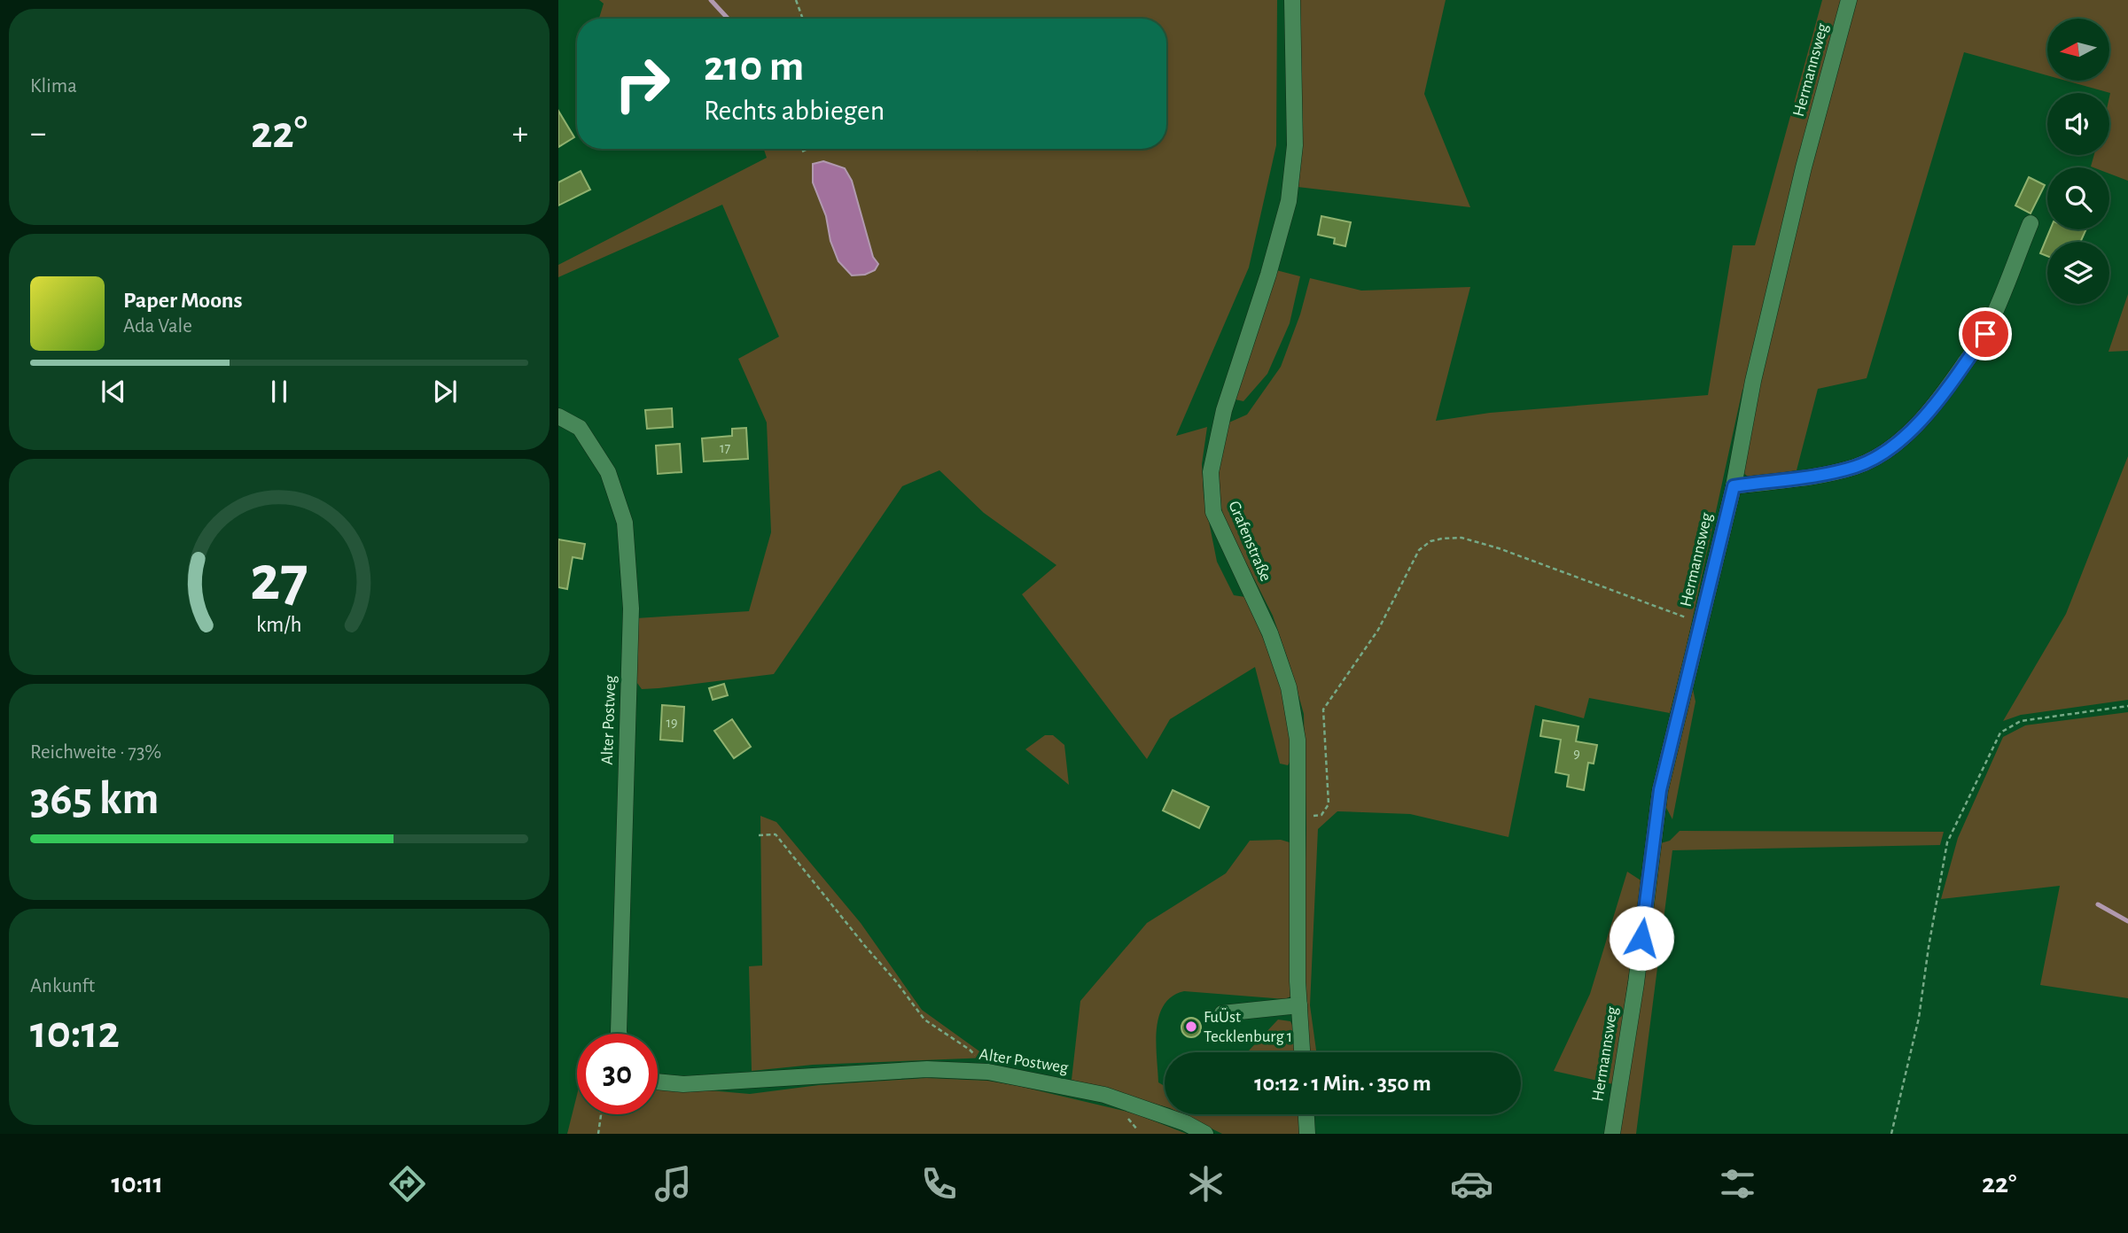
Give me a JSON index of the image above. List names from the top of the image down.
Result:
{
  "streets": {
    "street": ["Hermannsweg", "Grafenstraße", "Alter Postweg"]
  },
  "places": ["FuÜst Tecklenburg 1"],
  "house_numbers": ["17", "19", "9"],
  "north": "left",
  "page": {
    "tile": [
      "Klima",
      ["Reichweite · 73%", "365 km"],
      ["Ankunft", "10:12"]
    ],
    "turn": ["210 m", "Rechts abbiegen"],
    "heat": ["−", "22°", "+"],
    "song": ["Paper Moons", "Ada Vale"],
    "limit": "30",
    "trip": "10:12 · 1 Min. · 350 m",
    "tabs": ["10:11", "22°"],
    "gauge": ["27", "km/h"]
  }
}
